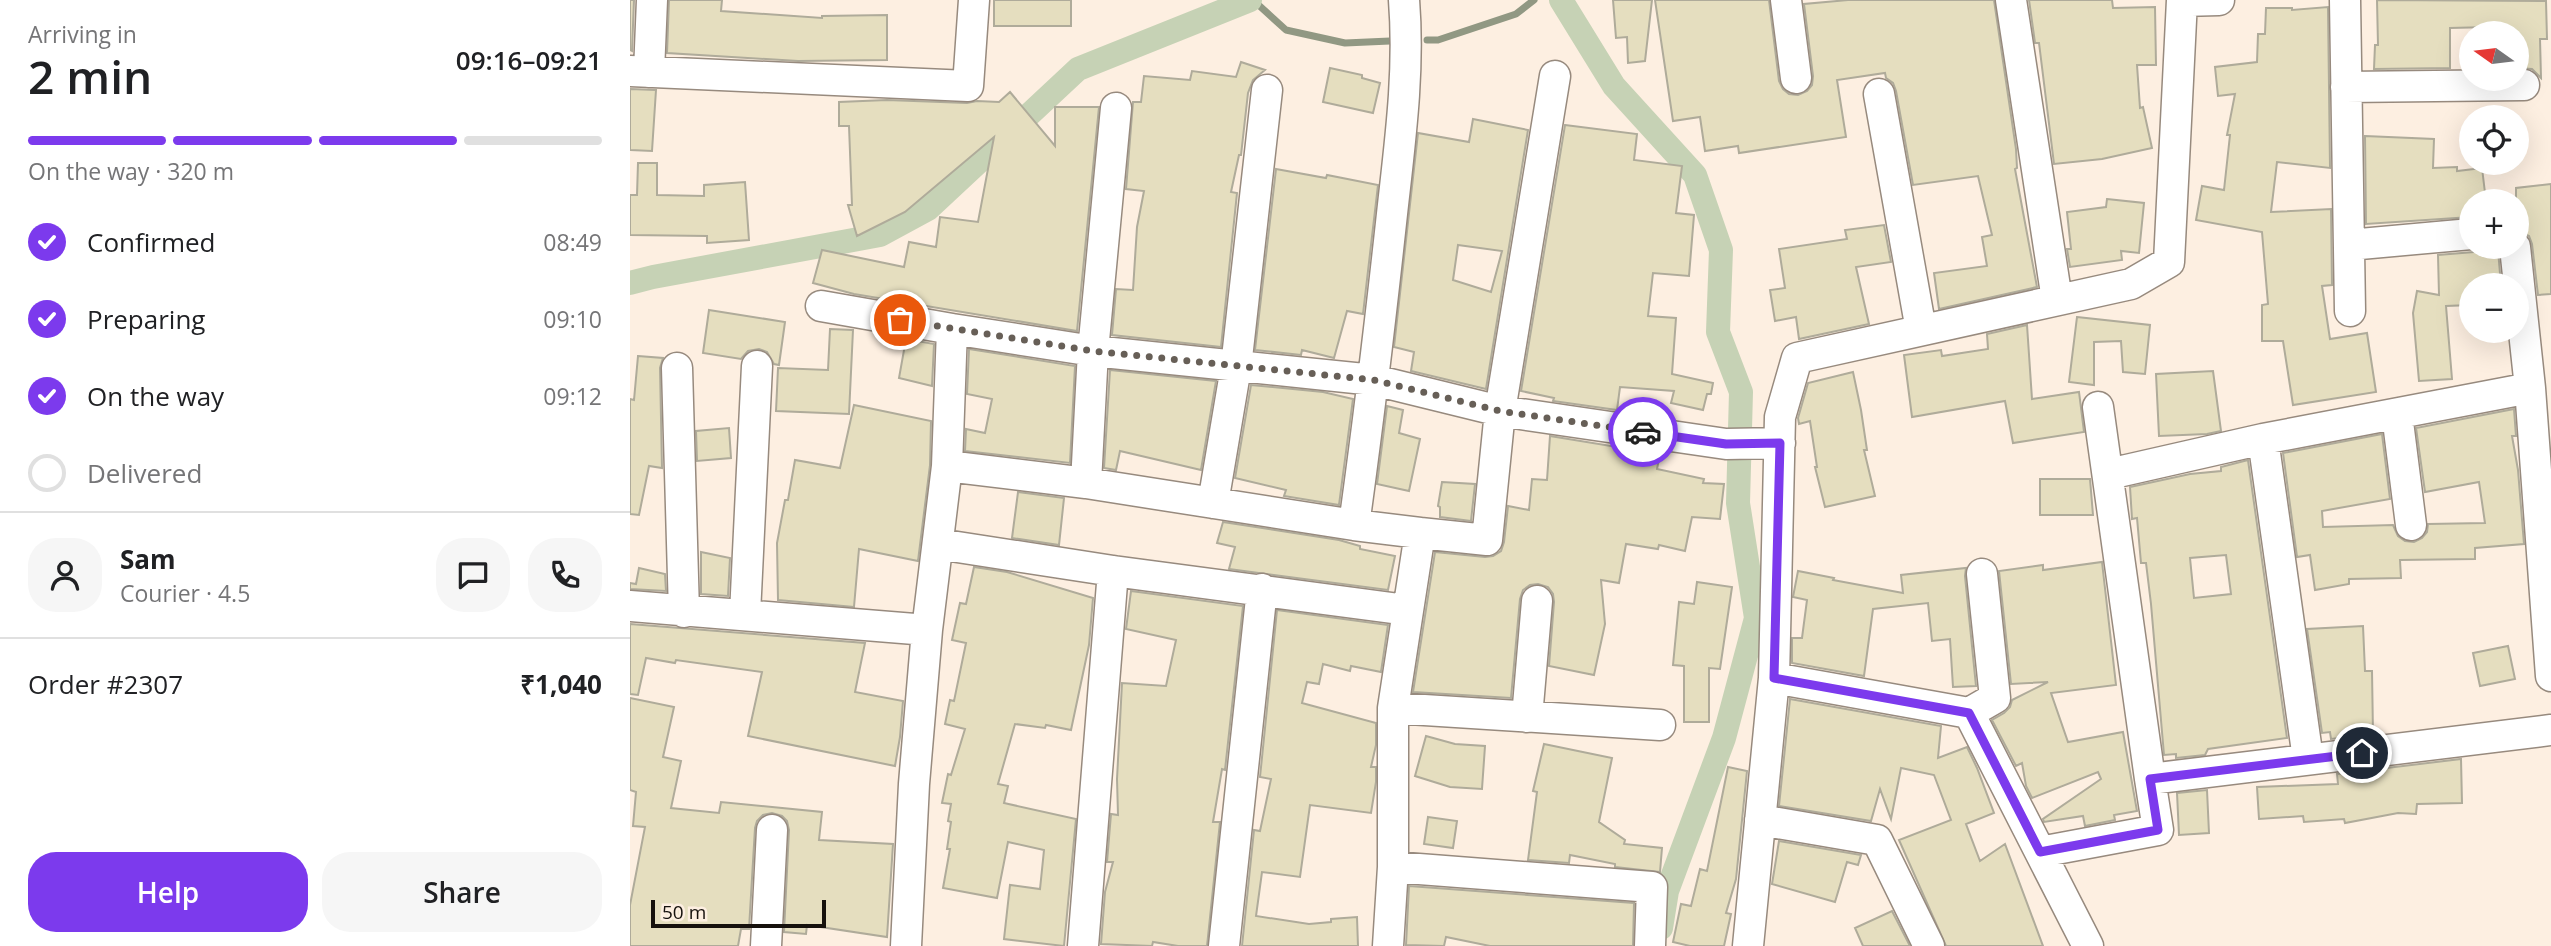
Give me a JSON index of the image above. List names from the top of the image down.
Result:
{
  "scale_bar": "50 m",
  "north": "left",
  "page": {
    "heading": ["2 min", "Arriving in", "09:16–09:21"],
    "panel": [
      "Sam",
      "Courier · 4.5",
      "Order #2307",
      "₹1,040"
    ],
    "map_buttons": ["+", "−"],
    "bar": "On the way · 320 m",
    "list": [
      ["Confirmed", "08:49"],
      ["Preparing", "09:10"],
      ["On the way", "09:12"],
      "Delivered"
    ],
    "buttons": ["Help", "Share"],
    "scale": "50 m"
  }
}
